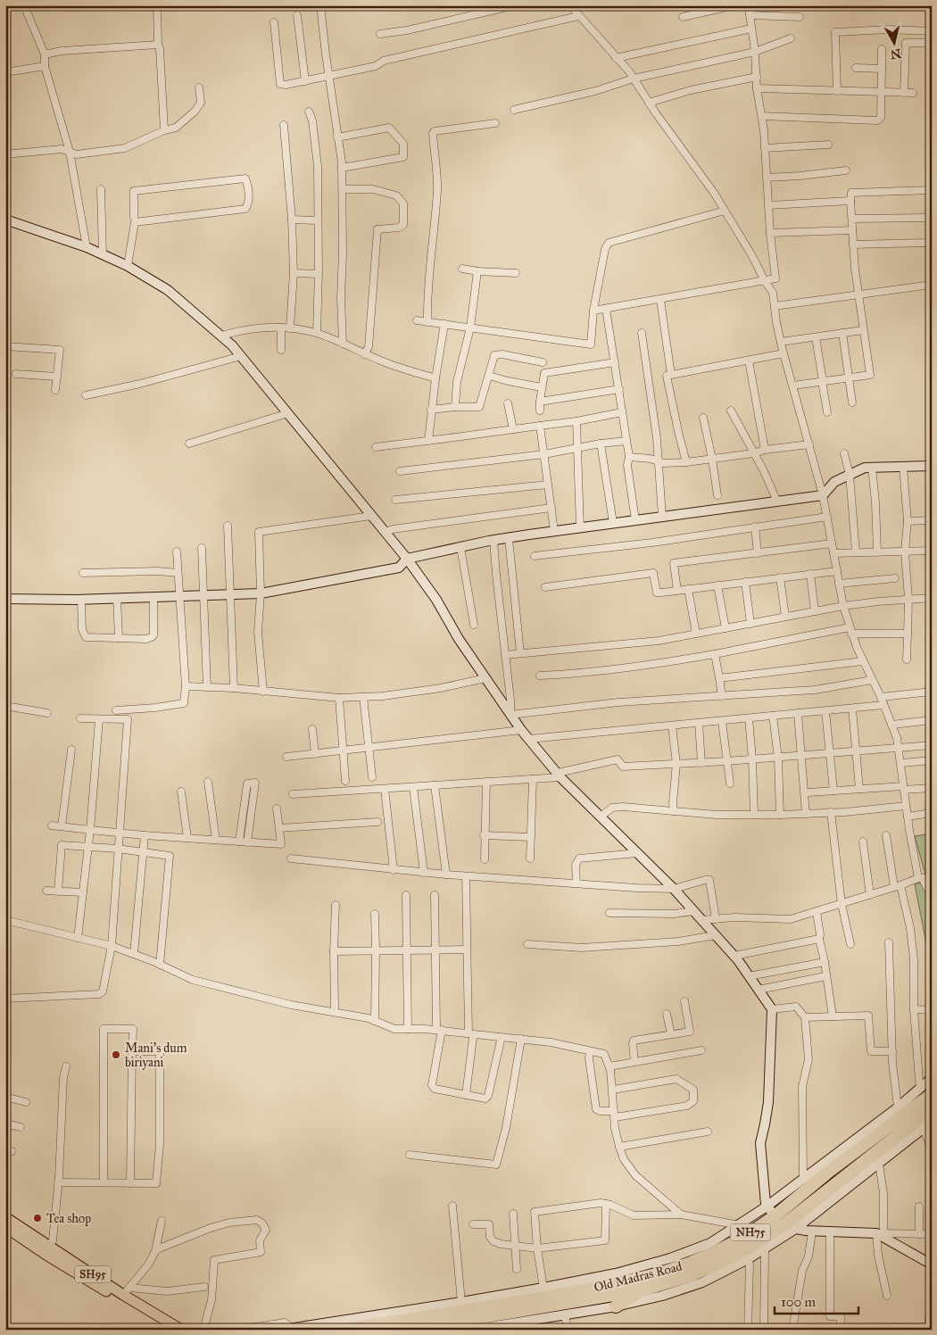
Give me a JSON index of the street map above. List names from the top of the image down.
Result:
{
  "streets": {
    "highway": ["NH75", "Old Madras Road"],
    "main road": ["SH95"]
  },
  "places": ["Mani's dum biriyani", "Tea shop"],
  "scale_bar": "100 m",
  "north": "bottom"
}
